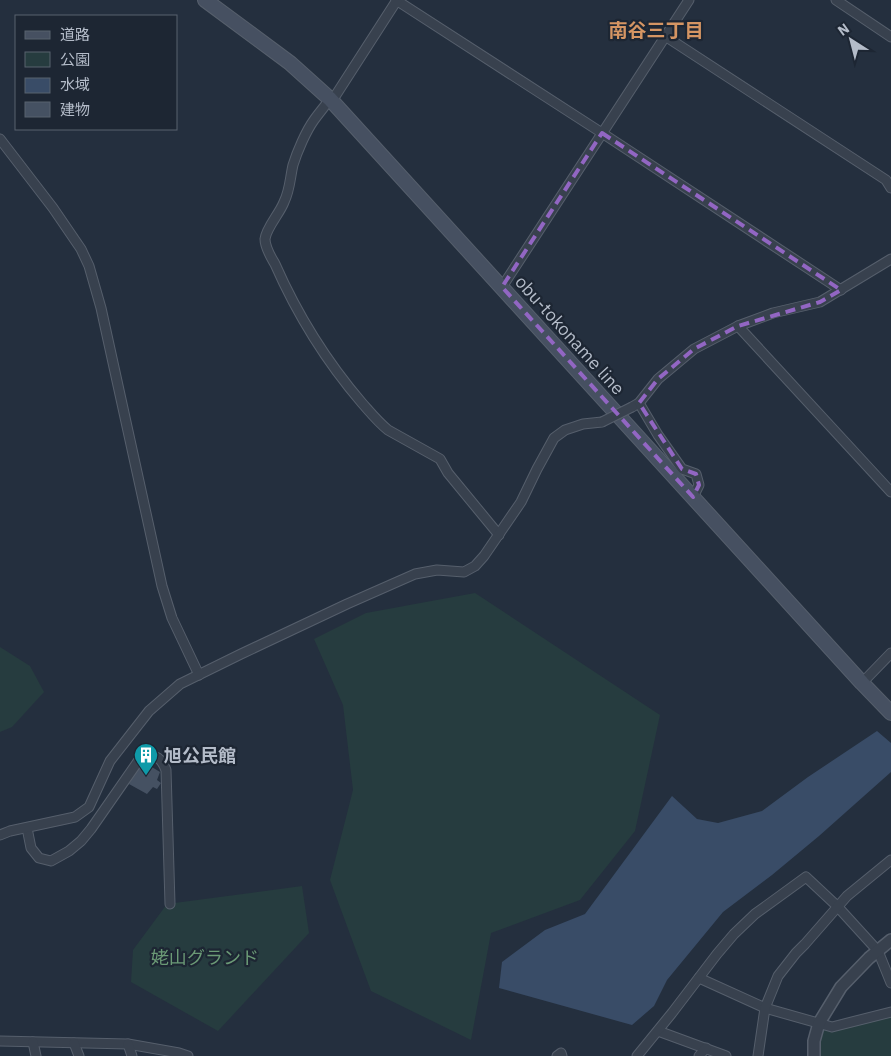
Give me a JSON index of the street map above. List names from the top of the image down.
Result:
{
  "streets": {
    "main road": ["obu-tokoname line"]
  },
  "districts": ["南谷三丁目"],
  "parks": ["姥山グランド"],
  "places": {
    "building": ["旭公民館"]
  },
  "legend": [
    "道路",
    "公園",
    "水域",
    "建物"
  ],
  "north": "top left"
}
